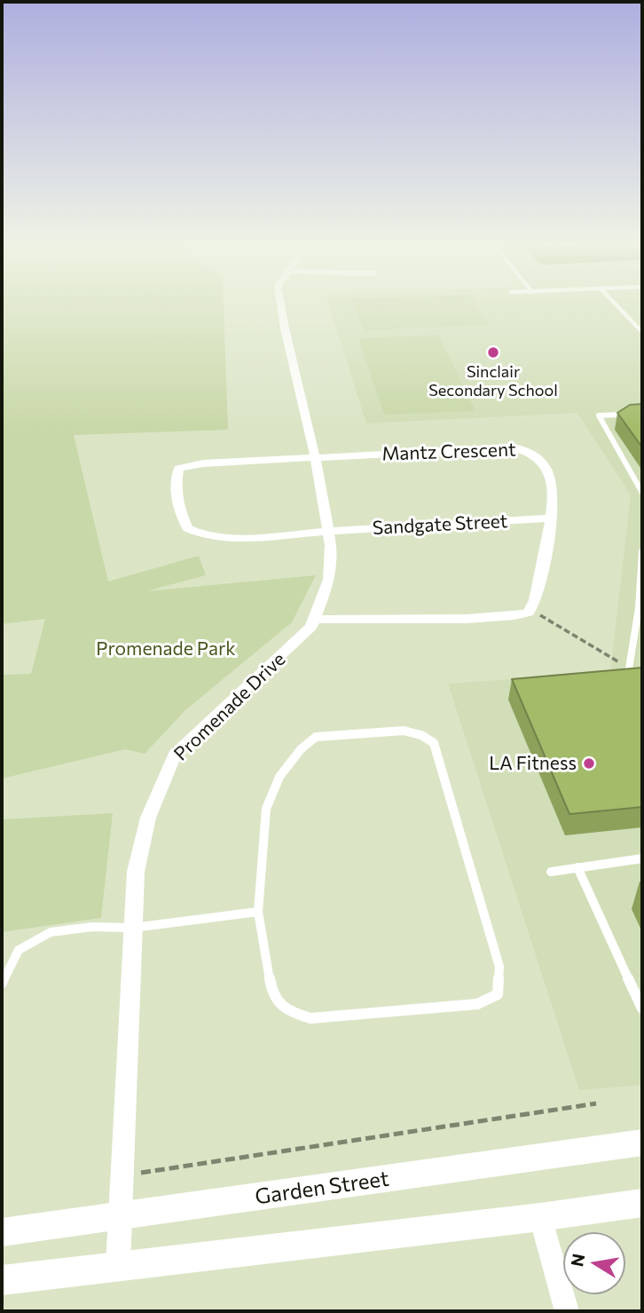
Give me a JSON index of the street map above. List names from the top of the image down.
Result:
{
  "streets": {
    "street": [
      "Mantz Crescent",
      "Sandgate Street",
      "Promenade Drive",
      "Garden Street"
    ]
  },
  "crossings": [
    ["Mantz Crescent", "Sandgate Street"],
    ["Mantz Crescent", "Promenade Drive"],
    ["Sandgate Street", "Promenade Drive"],
    ["Promenade Drive", "Garden Street"]
  ],
  "parks": ["Promenade Park"],
  "places": ["Sinclair Secondary School", "LA Fitness"],
  "north": "left"
}
